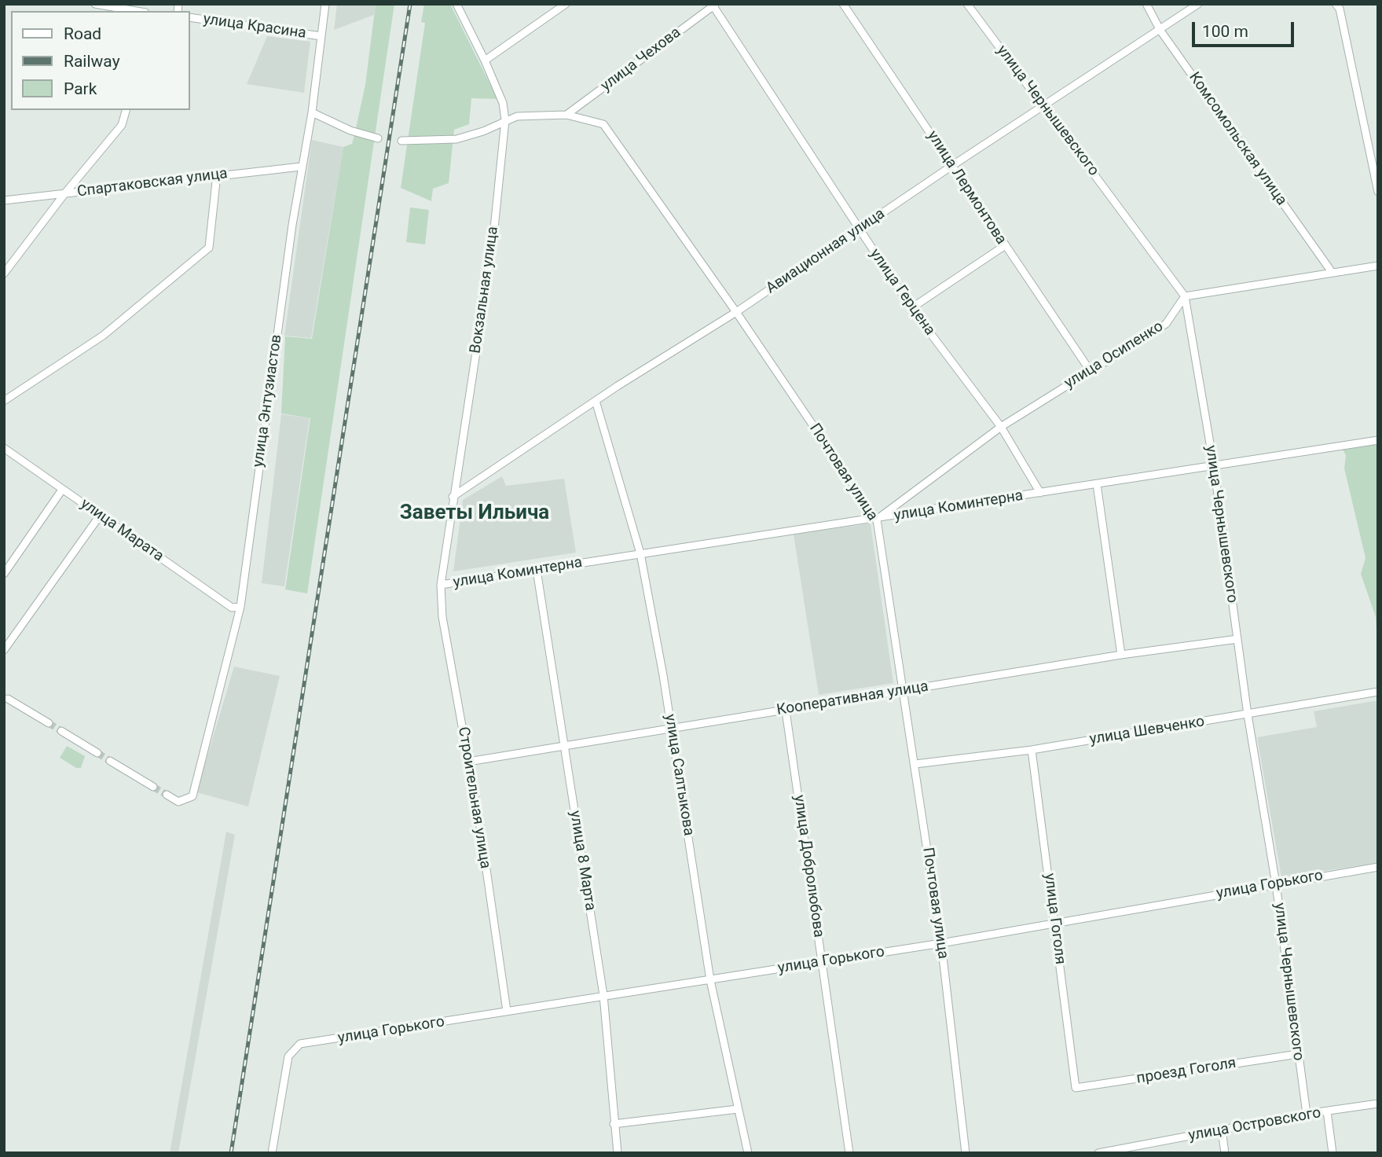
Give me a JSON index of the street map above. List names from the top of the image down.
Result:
{
  "streets": {
    "street": [
      "улица Красина",
      "улица Чехова",
      "улица Чернышевского",
      "Комсомольская улица",
      "Спартаковская улица",
      "улица Лермонтова",
      "Авиационная улица",
      "Вокзальная улица",
      "улица Герцена",
      "улица Осипенко",
      "улица Энтузиастов",
      "Почтовая улица",
      "улица Коминтерна",
      "улица Марата",
      "Кооперативная улица",
      "улица Шевченко",
      "улица Салтыкова",
      "Строительная улица",
      "улица 8 Марта",
      "улица Добролюбова",
      "улица Горького",
      "улица Гоголя",
      "проезд Гоголя",
      "улица Островского"
    ]
  },
  "crossings": [
    ["улица Красина", "улица Энтузиастов"],
    ["улица Чехова", "улица Герцена"],
    ["улица Чехова", "Почтовая улица"],
    ["улица Чернышевского", "Авиационная улица"],
    ["улица Чернышевского", "улица Осипенко"],
    ["улица Чернышевского", "улица Коминтерна"],
    ["улица Чернышевского", "Кооперативная улица"],
    ["улица Чернышевского", "улица Шевченко"],
    ["улица Чернышевского", "улица Горького"],
    ["улица Чернышевского", "проезд Гоголя"],
    ["улица Чернышевского", "улица Островского"],
    ["Комсомольская улица", "Авиационная улица"],
    ["Спартаковская улица", "улица Энтузиастов"],
    ["улица Лермонтова", "Авиационная улица"],
    ["улица Лермонтова", "улица Осипенко"],
    ["Авиационная улица", "Вокзальная улица"],
    ["Авиационная улица", "улица Герцена"],
    ["Авиационная улица", "Почтовая улица"],
    ["Авиационная улица", "улица Салтыкова"],
    ["Вокзальная улица", "Почтовая улица"],
    ["Вокзальная улица", "улица Коминтерна"],
    ["Вокзальная улица", "Строительная улица"],
    ["улица Герцена", "улица Осипенко"],
    ["улица Герцена", "улица Коминтерна"],
    ["улица Осипенко", "Почтовая улица"],
    ["улица Осипенко", "улица Коминтерна"],
    ["улица Энтузиастов", "улица Марата"],
    ["Почтовая улица", "улица Коминтерна"],
    ["Почтовая улица", "Кооперативная улица"],
    ["Почтовая улица", "улица Шевченко"],
    ["Почтовая улица", "улица Горького"],
    ["улица Коминтерна", "улица Салтыкова"],
    ["улица Коминтерна", "Строительная улица"],
    ["улица Коминтерна", "улица 8 Марта"],
    ["Кооперативная улица", "улица Салтыкова"],
    ["Кооперативная улица", "Строительная улица"],
    ["Кооперативная улица", "улица 8 Марта"],
    ["Кооперативная улица", "улица Добролюбова"],
    ["улица Шевченко", "улица Гоголя"],
    ["улица Салтыкова", "улица Горького"],
    ["Строительная улица", "улица Горького"],
    ["улица 8 Марта", "улица Горького"],
    ["улица Добролюбова", "улица Горького"],
    ["улица Горького", "улица Гоголя"],
    ["улица Гоголя", "проезд Гоголя"]
  ],
  "districts": ["Заветы Ильича"],
  "legend": ["Road", "Railway", "Park"],
  "scale_bar": "100 m"
}
